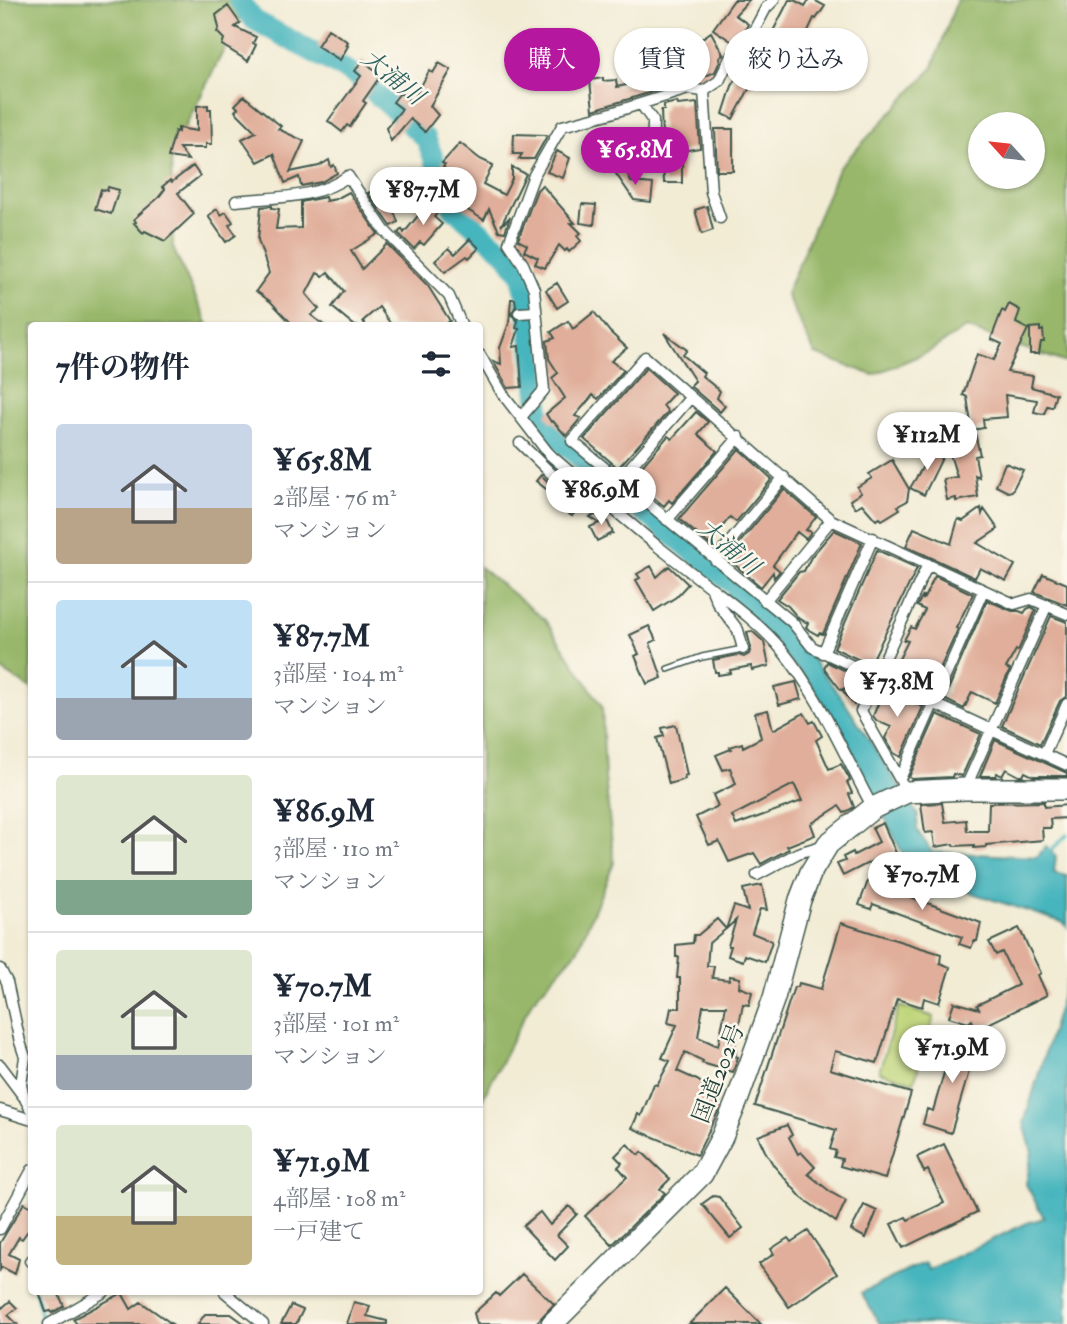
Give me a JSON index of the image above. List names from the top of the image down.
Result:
{
  "streets": {
    "highway": ["国道202号"]
  },
  "water": ["大浦川"],
  "north": "top left",
  "page": {
    "chip": ["購入", "賃貸", "絞り込み"],
    "price": [
      "¥65.8M",
      "¥87.7M",
      "¥112M",
      "¥86.9M",
      "¥73.8M",
      "¥70.7M",
      "¥71.9M"
    ],
    "heading": "7件の物件",
    "list": [
      {
        "name": "¥65.8M",
        "note": "2部屋 · 76 m² · マンション"
      },
      {
        "name": "¥87.7M",
        "note": "3部屋 · 104 m² · マンション"
      },
      {
        "name": "¥86.9M",
        "note": "3部屋 · 110 m² · マンション"
      },
      {
        "name": "¥70.7M",
        "note": "3部屋 · 101 m² · マンション"
      },
      {
        "name": "¥71.9M",
        "note": "4部屋 · 108 m² · 一戸建て"
      }
    ]
  }
}
